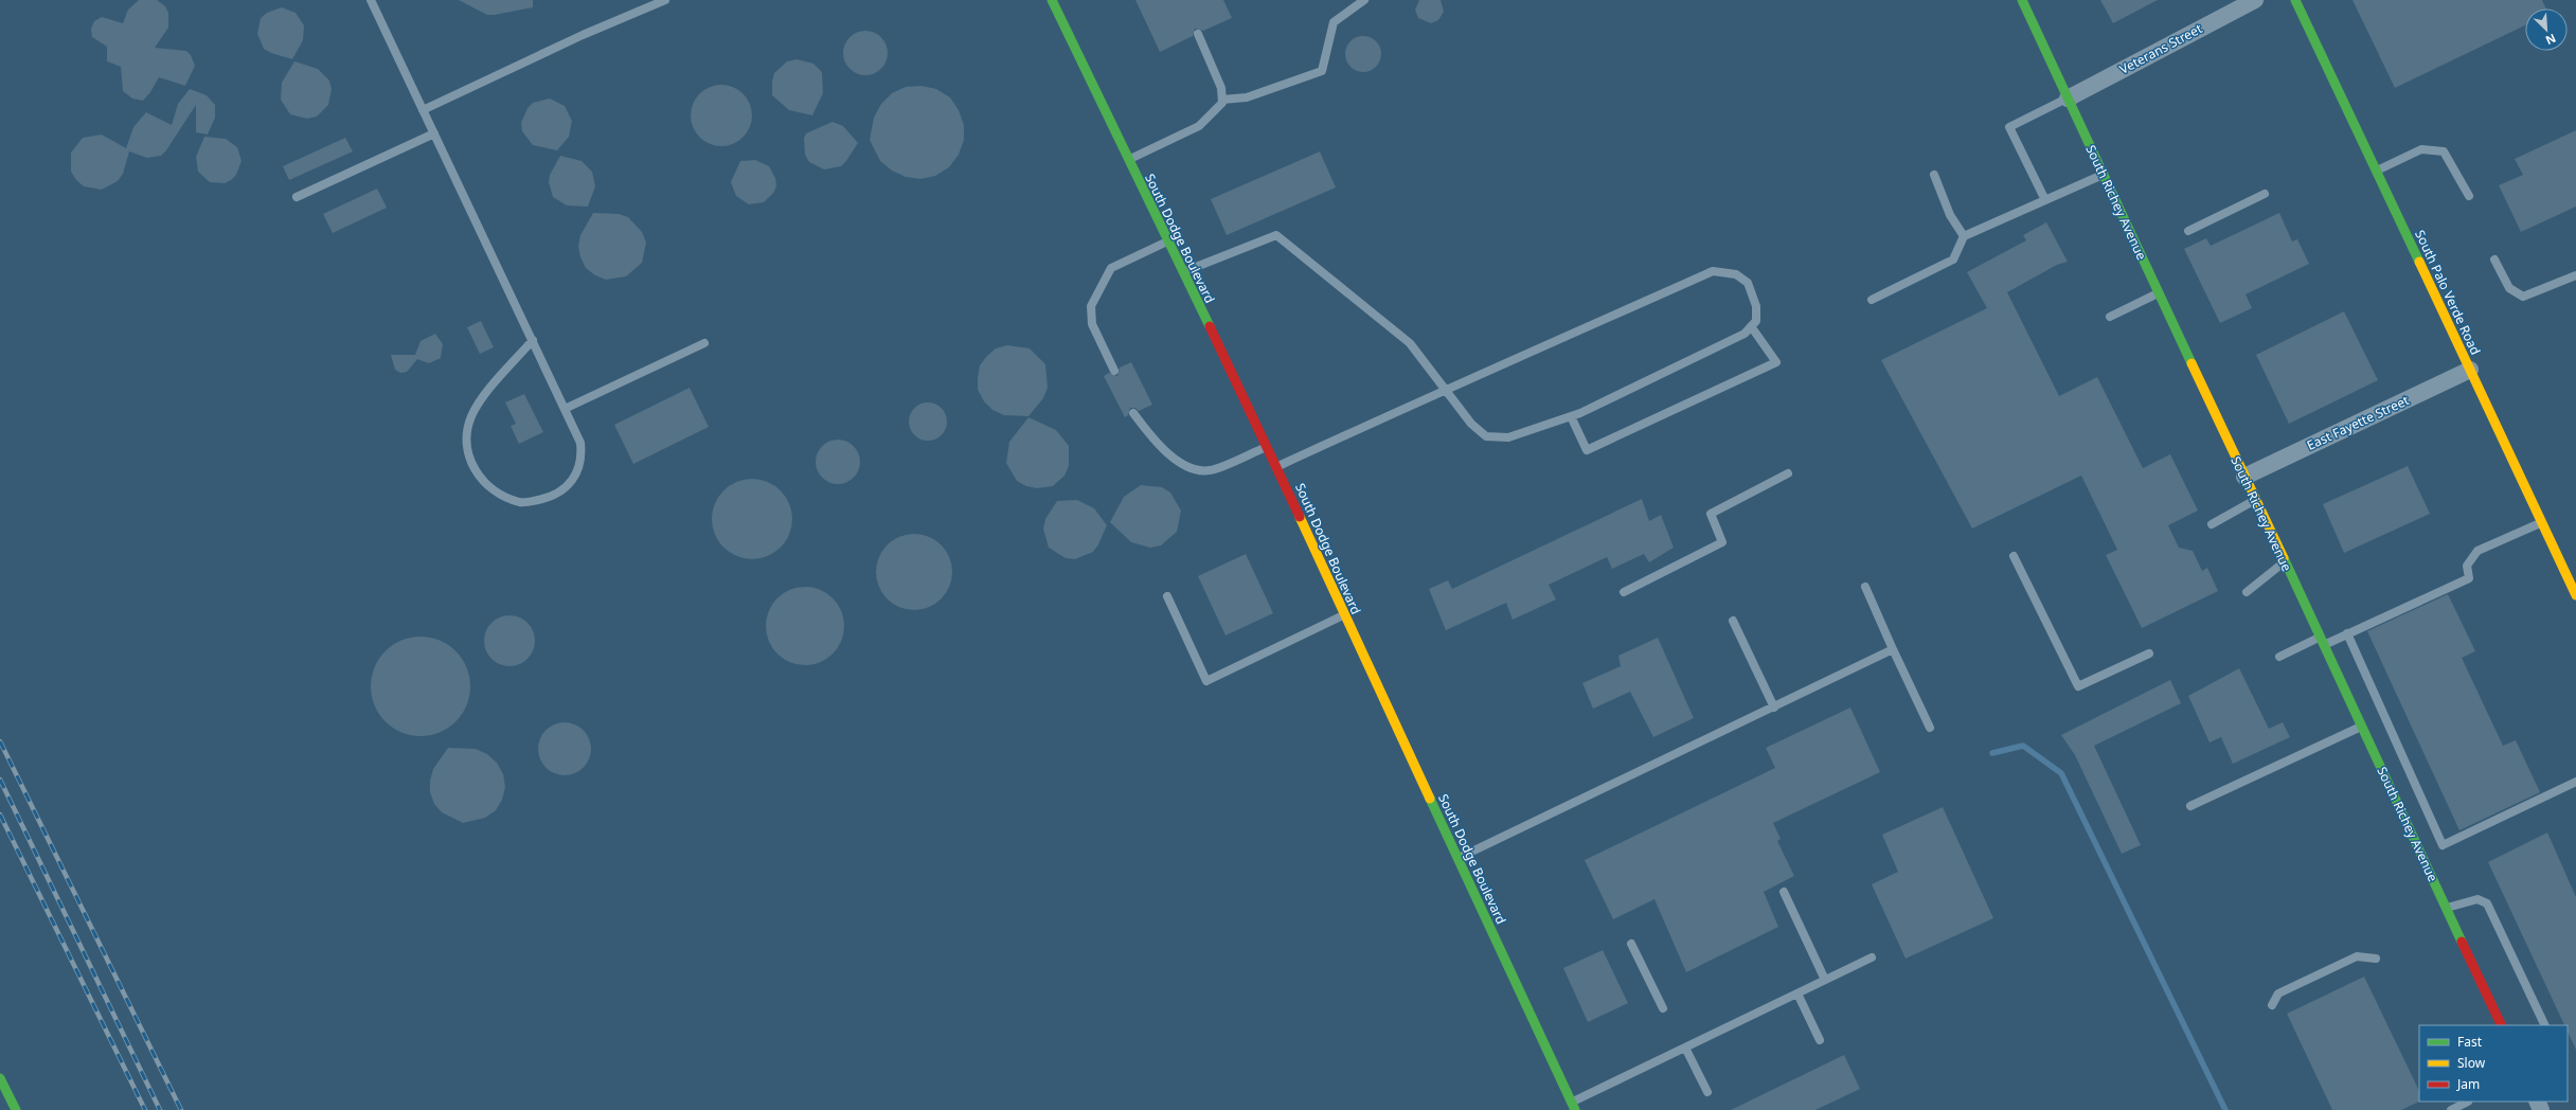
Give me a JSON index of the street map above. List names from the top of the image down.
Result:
{
  "streets": {
    "street": [
      "Veterans Street",
      "South Richey Avenue",
      "South Dodge Boulevard",
      "South Palo Verde Road",
      "East Fayette Street"
    ]
  },
  "crossings": [
    ["Veterans Street", "South Richey Avenue"],
    ["South Richey Avenue", "East Fayette Street"],
    ["South Palo Verde Road", "East Fayette Street"]
  ],
  "legend": ["Fast", "Slow", "Jam"],
  "north": "bottom right"
}
